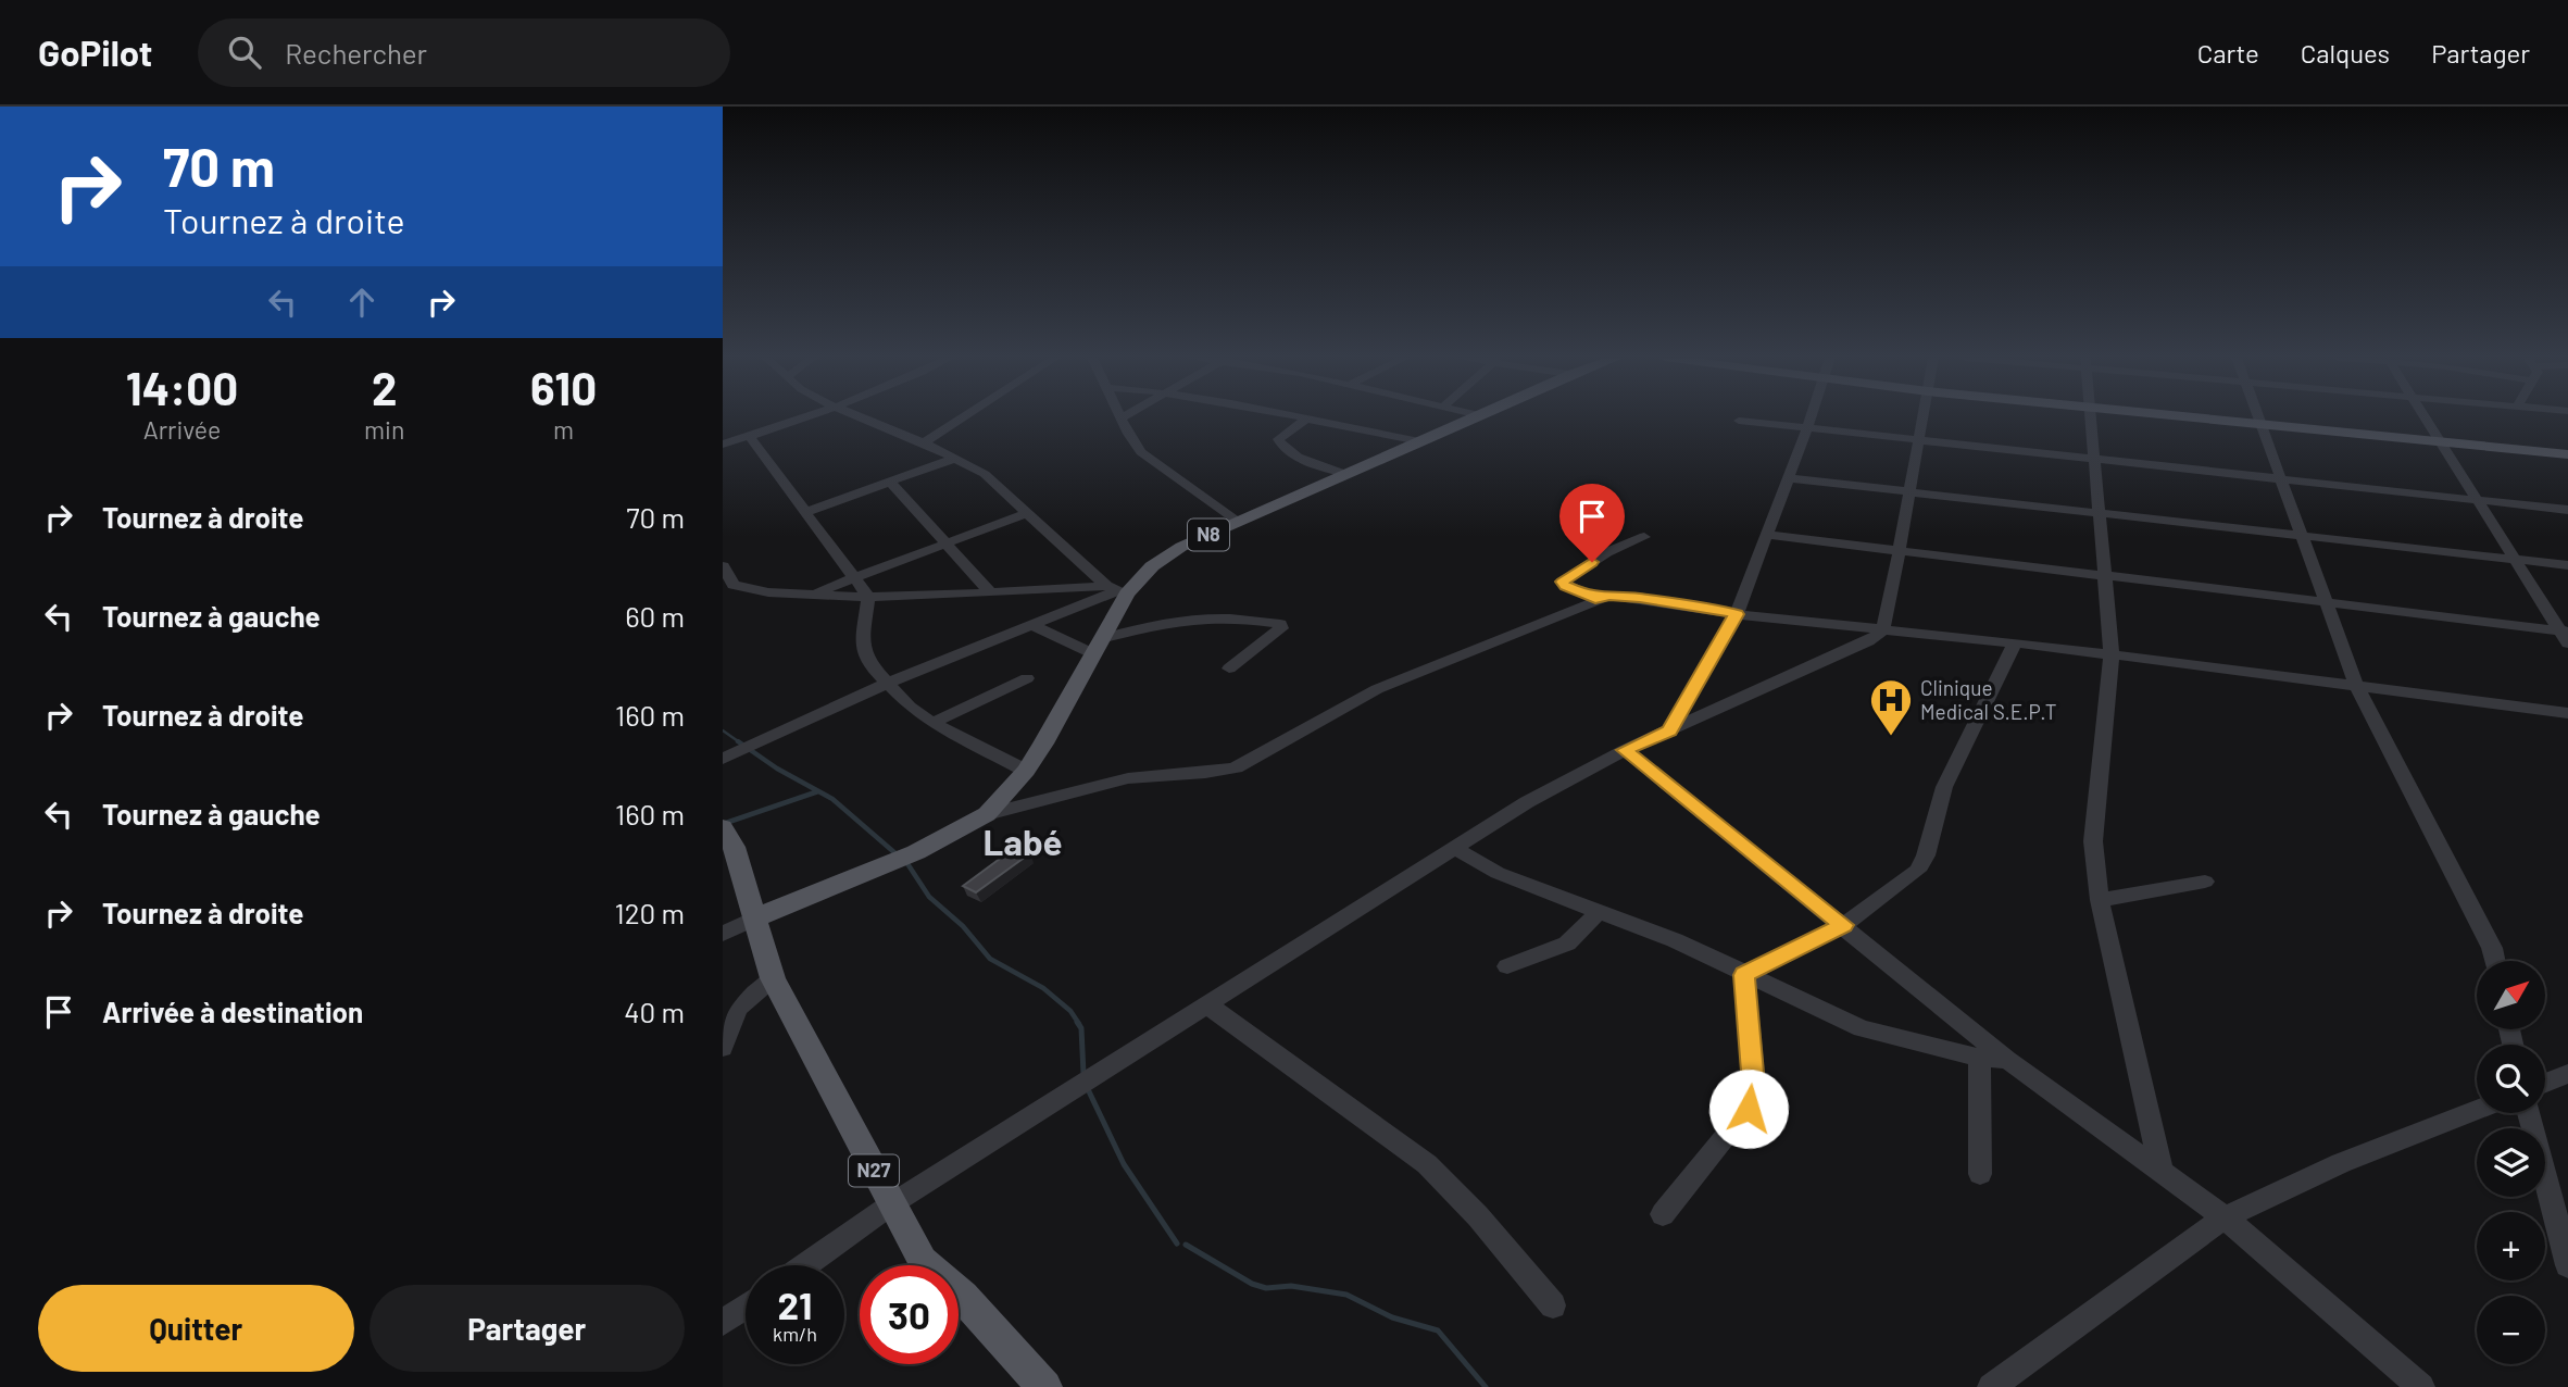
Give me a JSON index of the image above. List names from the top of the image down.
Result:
{
  "streets": {
    "main road": ["N8", "N27"]
  },
  "crossings": [
    ["N8", "N27"]
  ],
  "districts": ["Labé"],
  "places": {
    "hospital": ["Clinique Medical S.E.P.T"]
  },
  "north": "top right",
  "page": {
    "header": "GoPilot",
    "search": "Rechercher",
    "nav": ["Carte", "Calques", "Partager"],
    "turn": ["70 m", "Tournez à droite"],
    "eta": [
      "14:00",
      "Arrivée",
      "2",
      "min",
      "610",
      "m"
    ],
    "list": [
      {
        "name": "Tournez à droite",
        "value": "70 m"
      },
      {
        "name": "Tournez à gauche",
        "value": "60 m"
      },
      {
        "name": "Tournez à droite",
        "value": "160 m"
      },
      {
        "name": "Tournez à gauche",
        "value": "160 m"
      },
      {
        "name": "Tournez à droite",
        "value": "120 m"
      },
      {
        "name": "Arrivée à destination",
        "value": "40 m"
      }
    ],
    "map_buttons": ["+", "−"],
    "speed": "21 km/h",
    "limit": "30",
    "buttons": ["Quitter", "Partager"]
  }
}
